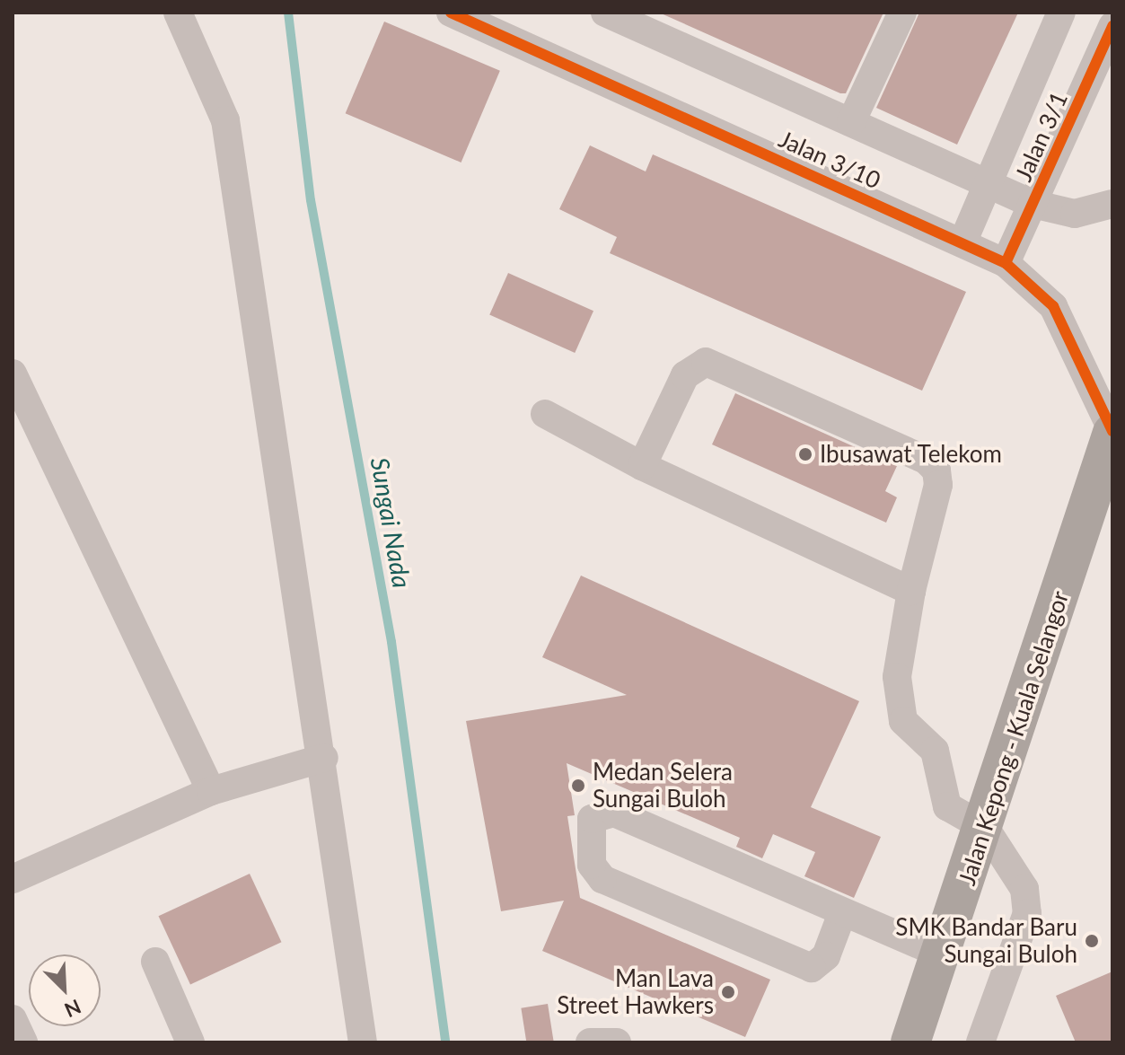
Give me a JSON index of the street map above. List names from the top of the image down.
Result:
{
  "streets": {
    "highway": ["Jalan Kepong - Kuala Selangor"],
    "street": ["Jalan 3/1", "Jalan 3/10"]
  },
  "crossings": [
    ["Jalan 3/1", "Jalan 3/10"],
    ["Jalan 3/10", "Jalan Kepong - Kuala Selangor"]
  ],
  "water": ["Sungai Nada"],
  "places": [
    "Ibusawat Telekom",
    "Medan Selera Sungai Buloh",
    "SMK Bandar Baru Sungai Buloh",
    "Man Lava Street Hawkers"
  ],
  "north": "bottom right"
}
